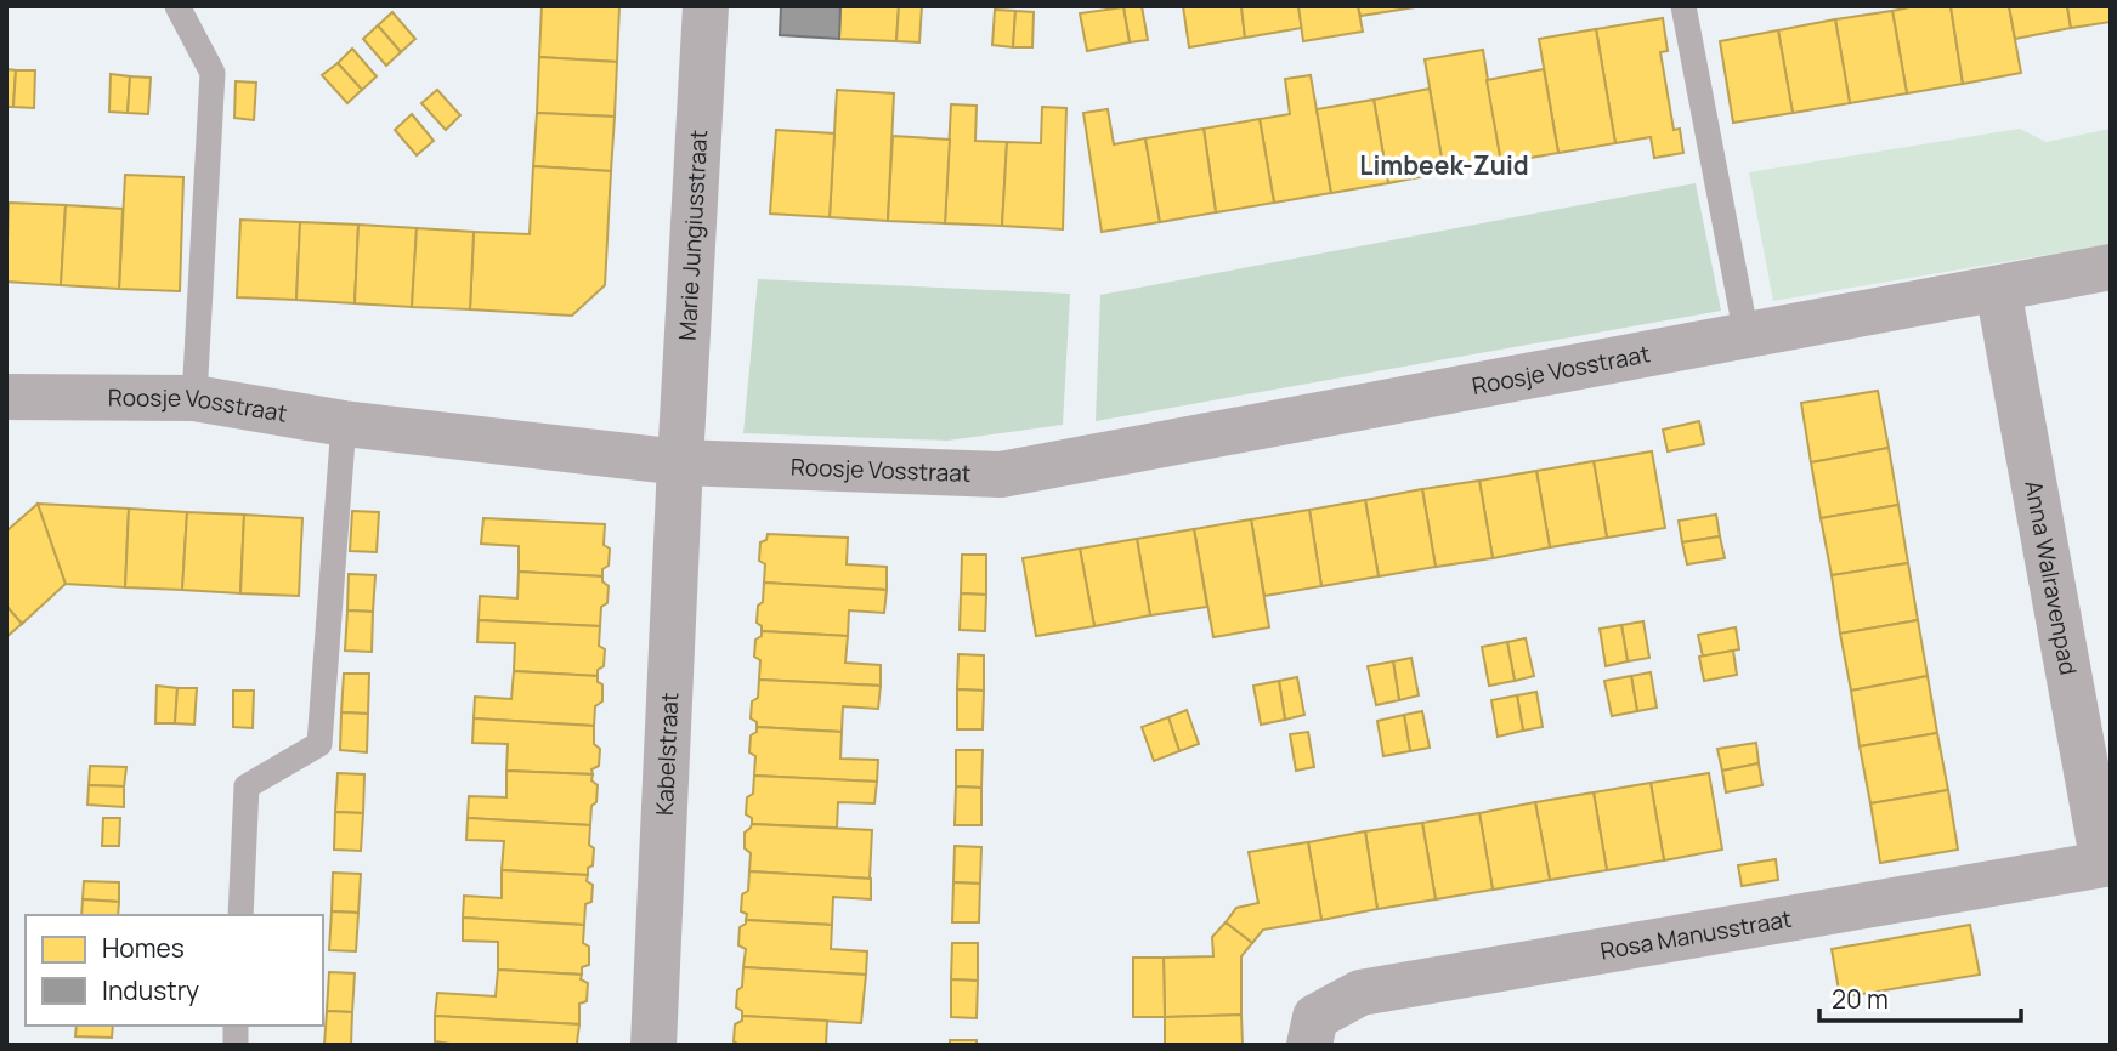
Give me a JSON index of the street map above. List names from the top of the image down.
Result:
{
  "streets": {
    "street": [
      "Marie Jungiusstraat",
      "Roosje Vosstraat",
      "Anna Walravenpad",
      "Kabelstraat",
      "Rosa Manusstraat"
    ]
  },
  "crossings": [
    ["Marie Jungiusstraat", "Roosje Vosstraat"],
    ["Marie Jungiusstraat", "Kabelstraat"],
    ["Roosje Vosstraat", "Anna Walravenpad"],
    ["Roosje Vosstraat", "Kabelstraat"],
    ["Anna Walravenpad", "Rosa Manusstraat"]
  ],
  "districts": ["Limbeek-Zuid"],
  "legend": ["Homes", "Industry"],
  "scale_bar": "20 m"
}
